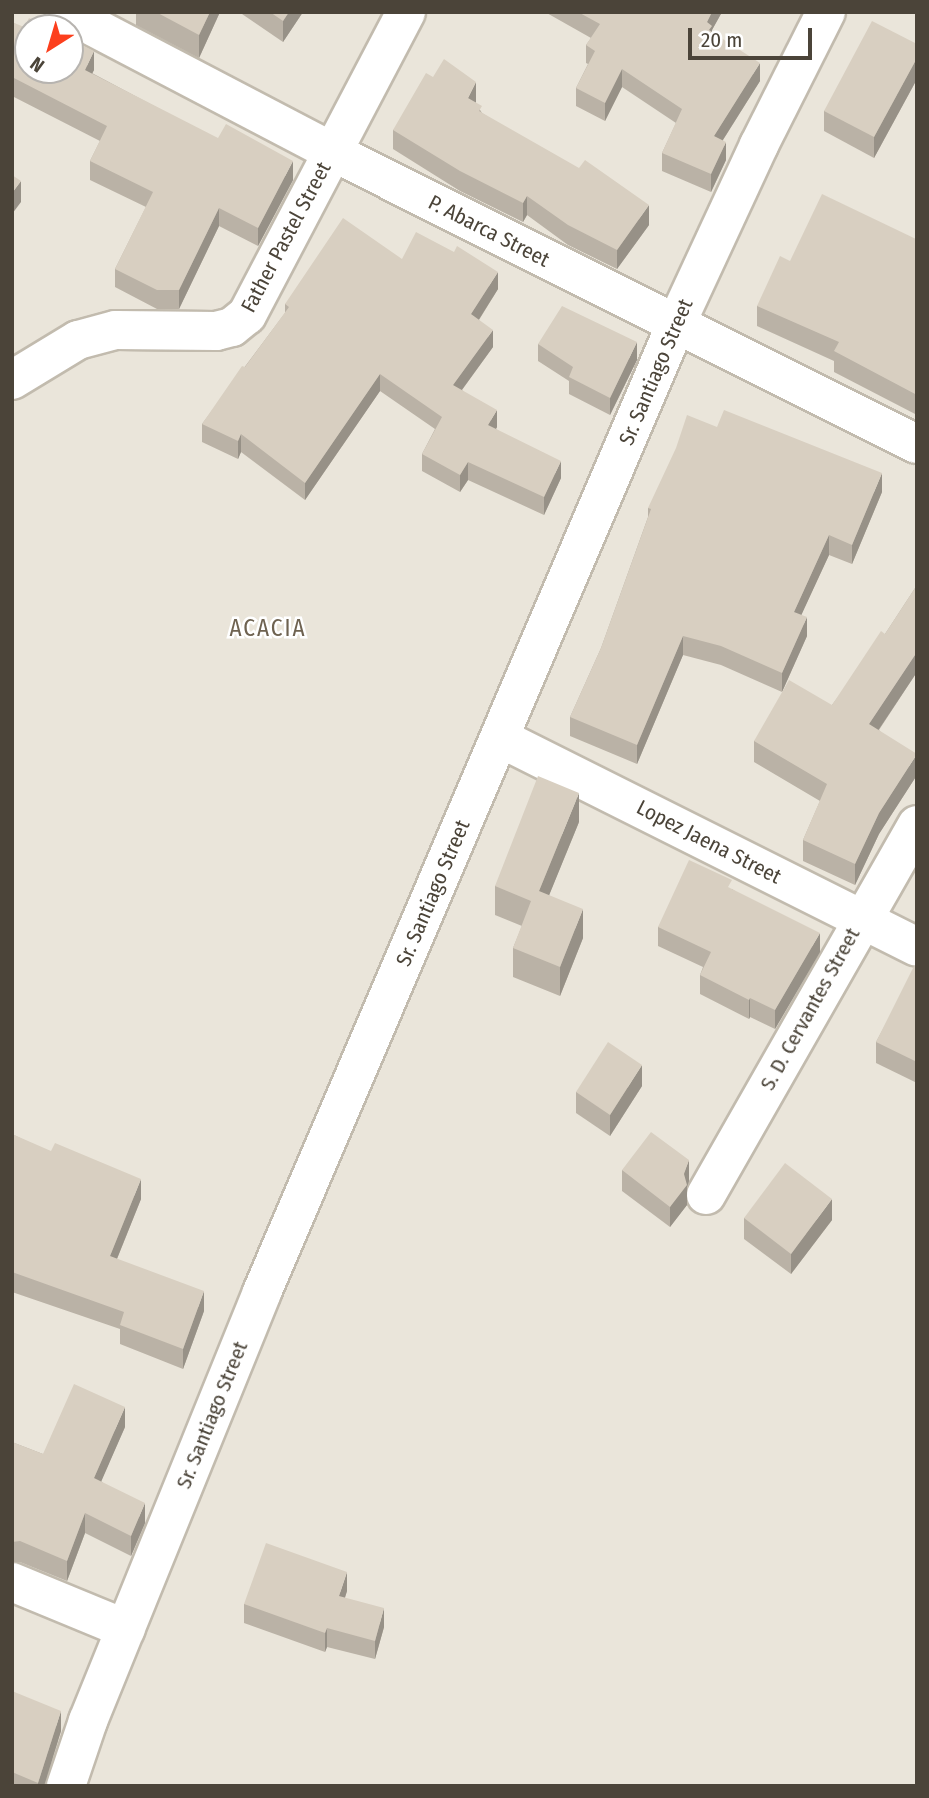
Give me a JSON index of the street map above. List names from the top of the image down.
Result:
{
  "streets": {
    "street": [
      "P. Abarca Street",
      "Father Pastel Street",
      "Sr. Santiago Street",
      "Lopez Jaena Street",
      "S. D. Cervantes Street"
    ]
  },
  "crossings": [
    ["P. Abarca Street", "Father Pastel Street"],
    ["P. Abarca Street", "Sr. Santiago Street"],
    ["Sr. Santiago Street", "Lopez Jaena Street"],
    ["Lopez Jaena Street", "S. D. Cervantes Street"]
  ],
  "districts": ["ACACIA"],
  "scale_bar": "20 m",
  "north": "bottom left"
}
